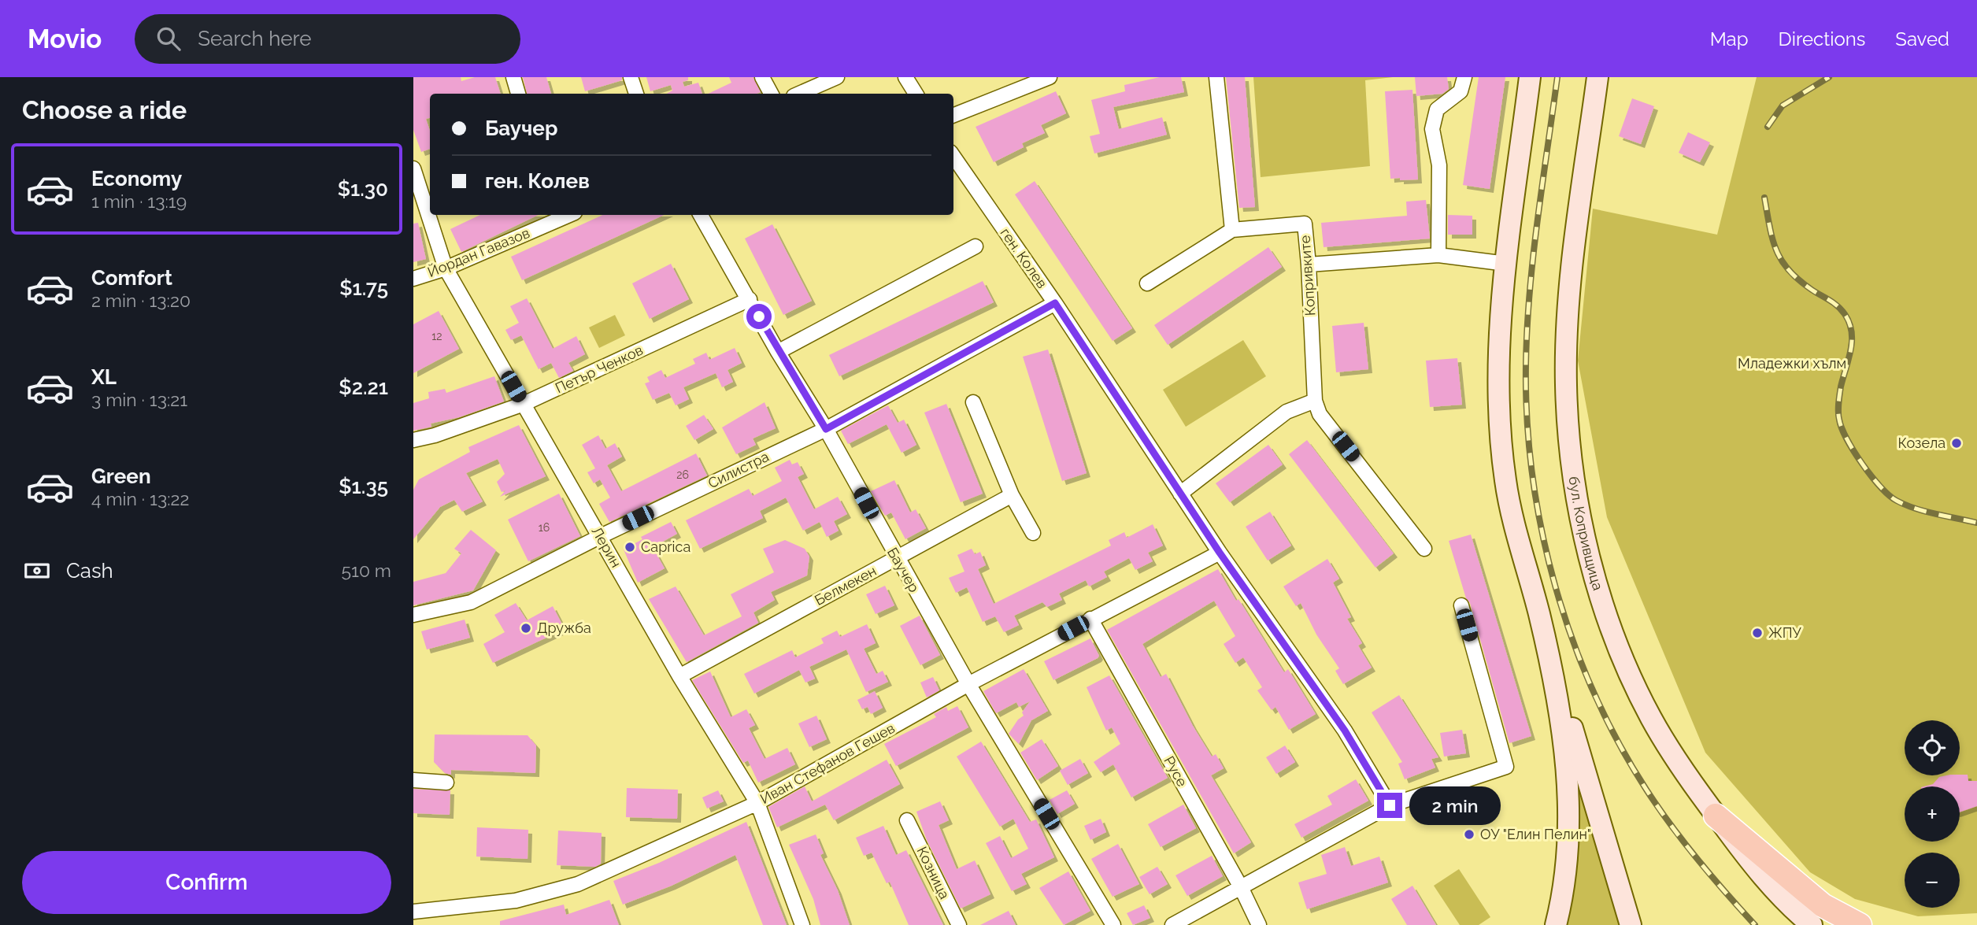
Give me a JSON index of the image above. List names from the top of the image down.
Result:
{
  "streets": {
    "main road": ["бул. Копривщица"],
    "street": [
      "Йордан Гавазов",
      "ген. Колев",
      "Копривките",
      "Петър Ченков",
      "Силистра",
      "Лерин",
      "Баучер",
      "Белмекен",
      "Иван Стефанов Гешев",
      "Русе",
      "Козница"
    ]
  },
  "crossings": [
    ["Йордан Гавазов", "Лерин"],
    ["ген. Колев", "Силистра"],
    ["ген. Колев", "Иван Стефанов Гешев"],
    ["Петър Ченков", "Лерин"],
    ["Петър Ченков", "Баучер"],
    ["Силистра", "Лерин"],
    ["Силистра", "Баучер"],
    ["Лерин", "Белмекен"],
    ["Лерин", "Иван Стефанов Гешев"],
    ["Баучер", "Белмекен"],
    ["Баучер", "Иван Стефанов Гешев"],
    ["Иван Стефанов Гешев", "Русе"]
  ],
  "parks": ["Младежки хълм"],
  "places": [
    "Козела",
    "Caprica",
    "Дружба",
    "ЖПУ",
    "ОУ \"Елин Пелин\""
  ],
  "house_numbers": ["12", "26", "16"],
  "page": {
    "header": "Movio",
    "search": "Search here",
    "nav": ["Map", "Directions", "Saved"],
    "heading": "Choose a ride",
    "banner": ["Баучер", "ген. Колев"],
    "list": [
      {
        "name": "Economy",
        "note": "1 min · 13:19",
        "value": "$1.30"
      },
      {
        "name": "Comfort",
        "note": "2 min · 13:20",
        "value": "$1.75"
      },
      {
        "name": "XL",
        "note": "3 min · 13:21",
        "value": "$2.21"
      },
      {
        "name": "Green",
        "note": "4 min · 13:22",
        "value": "$1.35"
      }
    ],
    "pay": ["Cash", "510 m"],
    "map_buttons": ["+", "−"],
    "bubble": "2 min",
    "buttons": "Confirm"
  }
}
